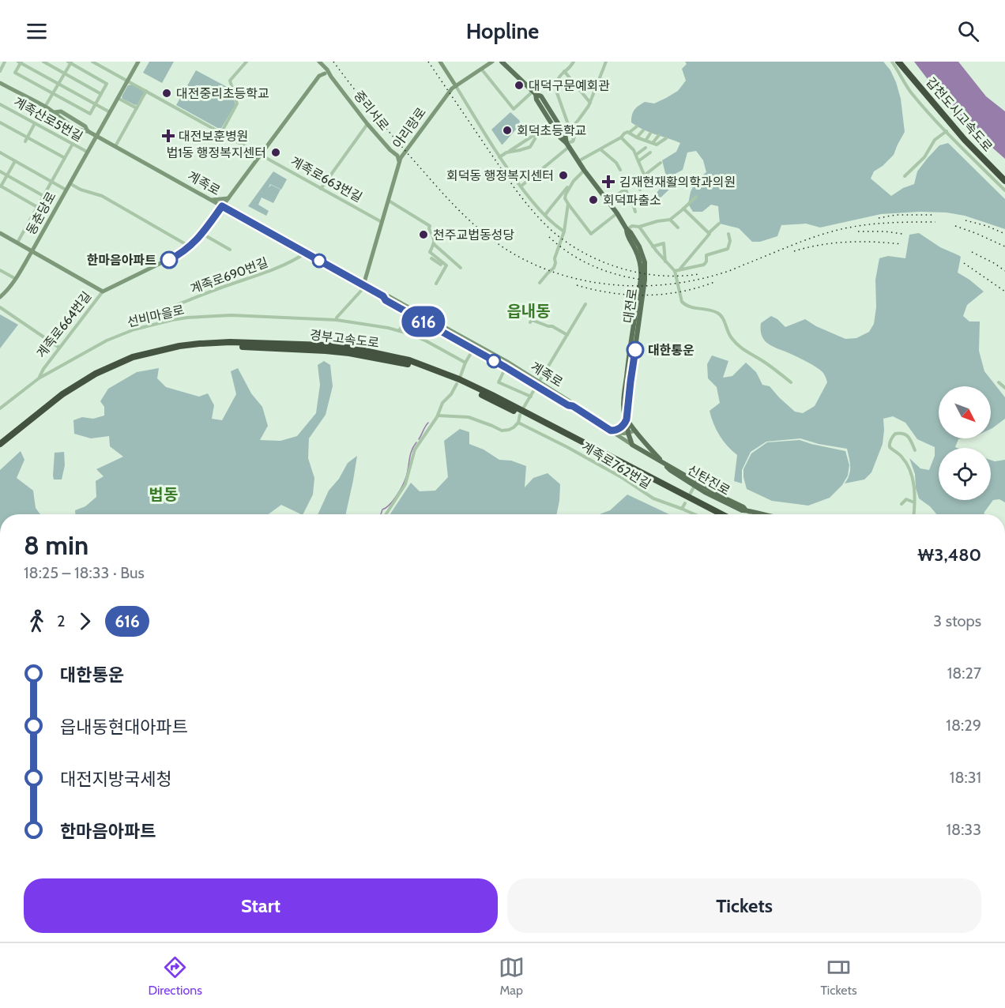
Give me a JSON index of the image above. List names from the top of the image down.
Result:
{
  "streets": {
    "highway": ["갑천도시고속도로", "경부고속도로"],
    "main road": [
      "중리서로",
      "아리랑로",
      "계족로",
      "동춘당로",
      "대전로",
      "계족로664번길",
      "신탄진로"
    ],
    "street": [
      "계족산로5번길",
      "계족로663번길",
      "계족로690번길",
      "선비마을로",
      "계족로762번길"
    ]
  },
  "crossings": [
    ["계족산로5번길", "동춘당로"],
    ["아리랑로", "계족로663번길"],
    ["아리랑로", "계족로"],
    ["계족로663번길", "동춘당로"],
    ["계족로", "동춘당로"],
    ["계족로", "계족로690번길"],
    ["계족로", "대전로"],
    ["계족로", "계족로664번길"],
    ["계족로", "신탄진로"],
    ["계족로690번길", "선비마을로"],
    ["대전로", "신탄진로"],
    ["선비마을로", "계족로664번길"]
  ],
  "districts": ["읍내동", "법동"],
  "places": {
    "other": [
      "대덕구문예회관",
      "대전중리초등학교",
      "회덕초등학교",
      "법1동 행정복지센터",
      "회덕동 행정복지센터",
      "회덕파출소",
      "천주교법동성당",
      "한마음아파트",
      "대한통운"
    ],
    "health": ["대전보훈병원", "김재현재활의학과의원"]
  },
  "lines": ["bus line 616"],
  "north": "bottom right",
  "page": {
    "header": "Hopline",
    "on_map": "616",
    "heading": ["8 min", "18:25 – 18:33 · Bus", "₩3,480"],
    "legs": ["2", "616", "3 stops"],
    "list": [
      {
        "name": "대한통운",
        "value": "18:27"
      },
      {
        "name": "읍내동현대아파트",
        "value": "18:29"
      },
      {
        "name": "대전지방국세청",
        "value": "18:31"
      },
      {
        "name": "한마음아파트",
        "value": "18:33"
      }
    ],
    "buttons": ["Start", "Tickets"],
    "tabs": ["Directions", "Map", "Tickets"]
  }
}
